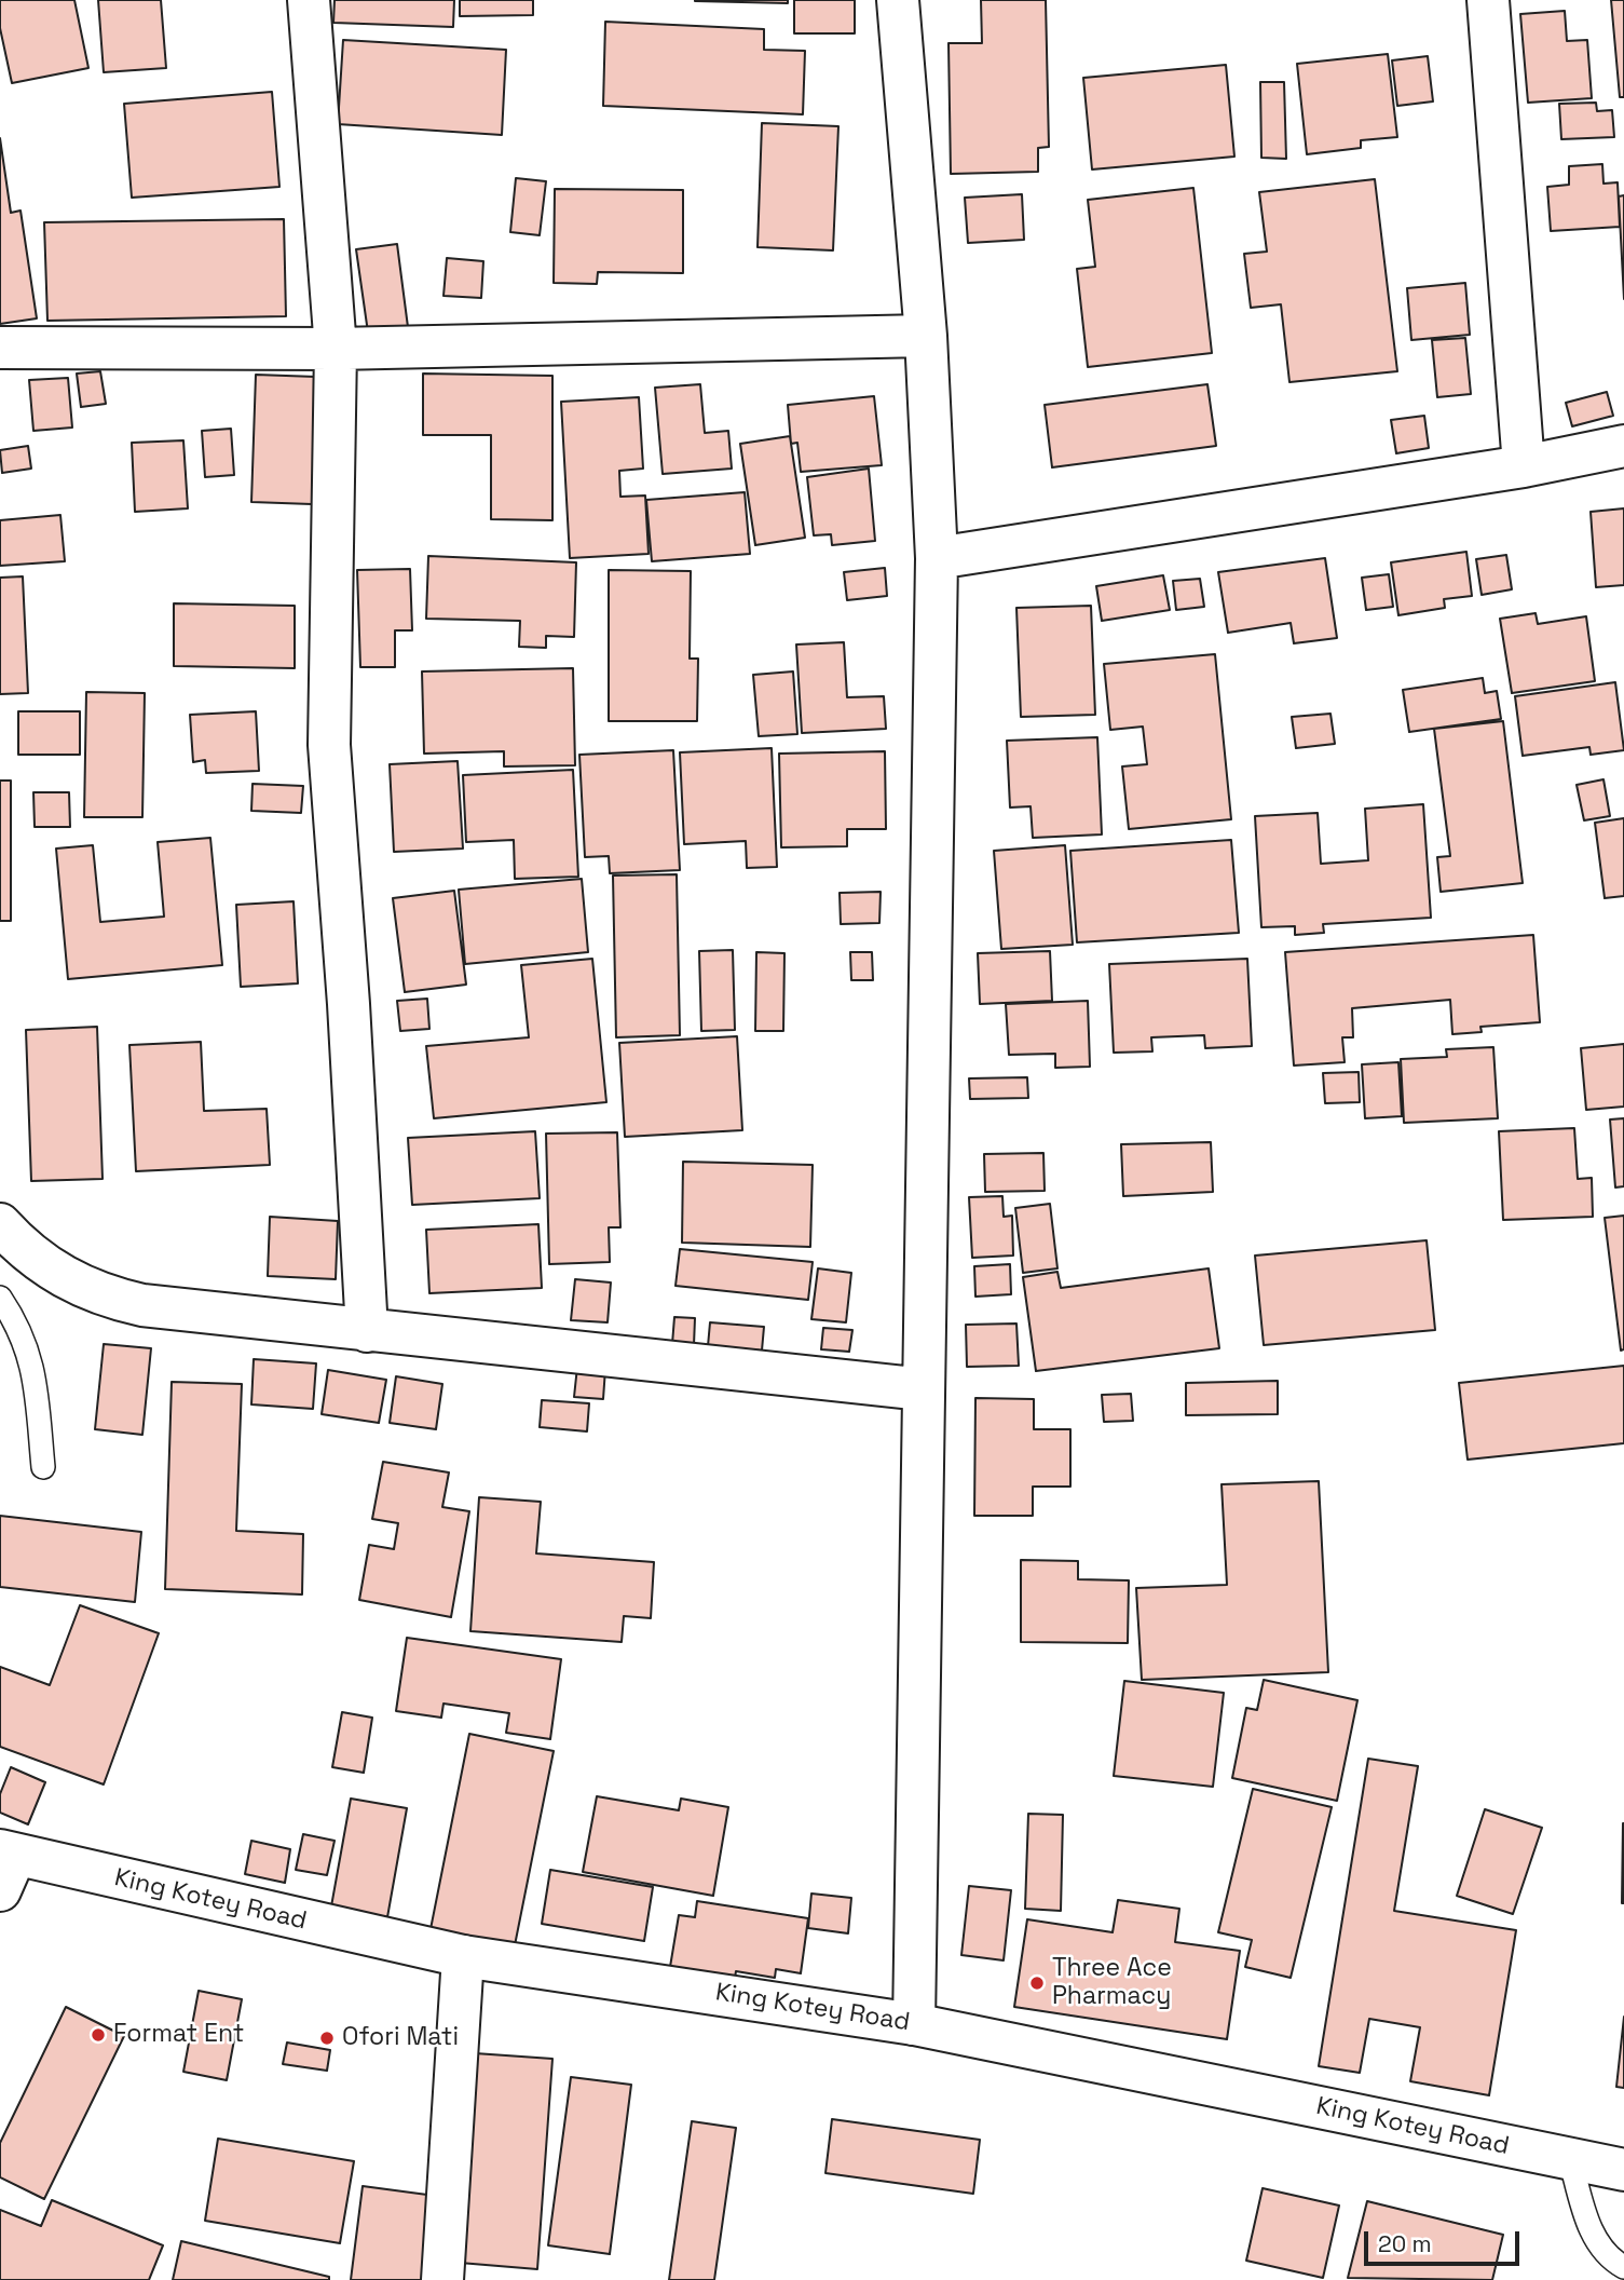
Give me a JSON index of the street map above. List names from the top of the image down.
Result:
{
  "streets": {
    "street": ["King Kotey Road"]
  },
  "places": ["Three Ace Pharmacy", "Format Ent", "Ofori Mati"],
  "scale_bar": "20 m"
}
